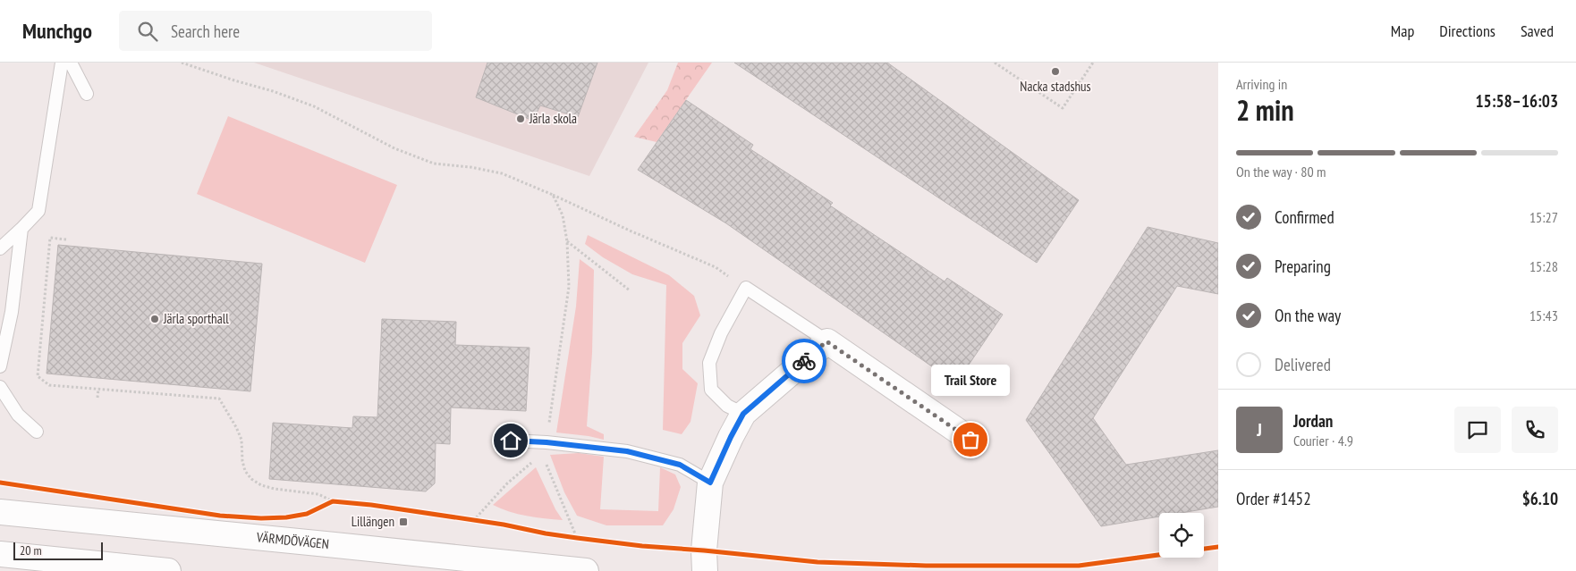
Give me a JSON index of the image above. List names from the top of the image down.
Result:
{
  "streets": {
    "main road": ["VÄRMDÖVÄGEN"]
  },
  "places": {
    "other": [
      "Nacka stadshus",
      "Järla skola",
      "Järla sporthall",
      "Trail Store"
    ],
    "transit": ["Lillängen"]
  },
  "scale_bar": "20 m",
  "page": {
    "header": "Munchgo",
    "search": "Search here",
    "nav": ["Map", "Directions", "Saved"],
    "heading": ["2 min", "Arriving in", "15:58–16:03"],
    "panel": [
      "Jordan",
      "Courier · 4.9",
      "Order #1452",
      "$6.10"
    ],
    "bar": "On the way · 80 m",
    "list": [
      ["Confirmed", "15:27"],
      ["Preparing", "15:28"],
      ["On the way", "15:43"],
      "Delivered"
    ],
    "bubble": "Trail Store",
    "round": "J",
    "scale": "20 m"
  }
}
